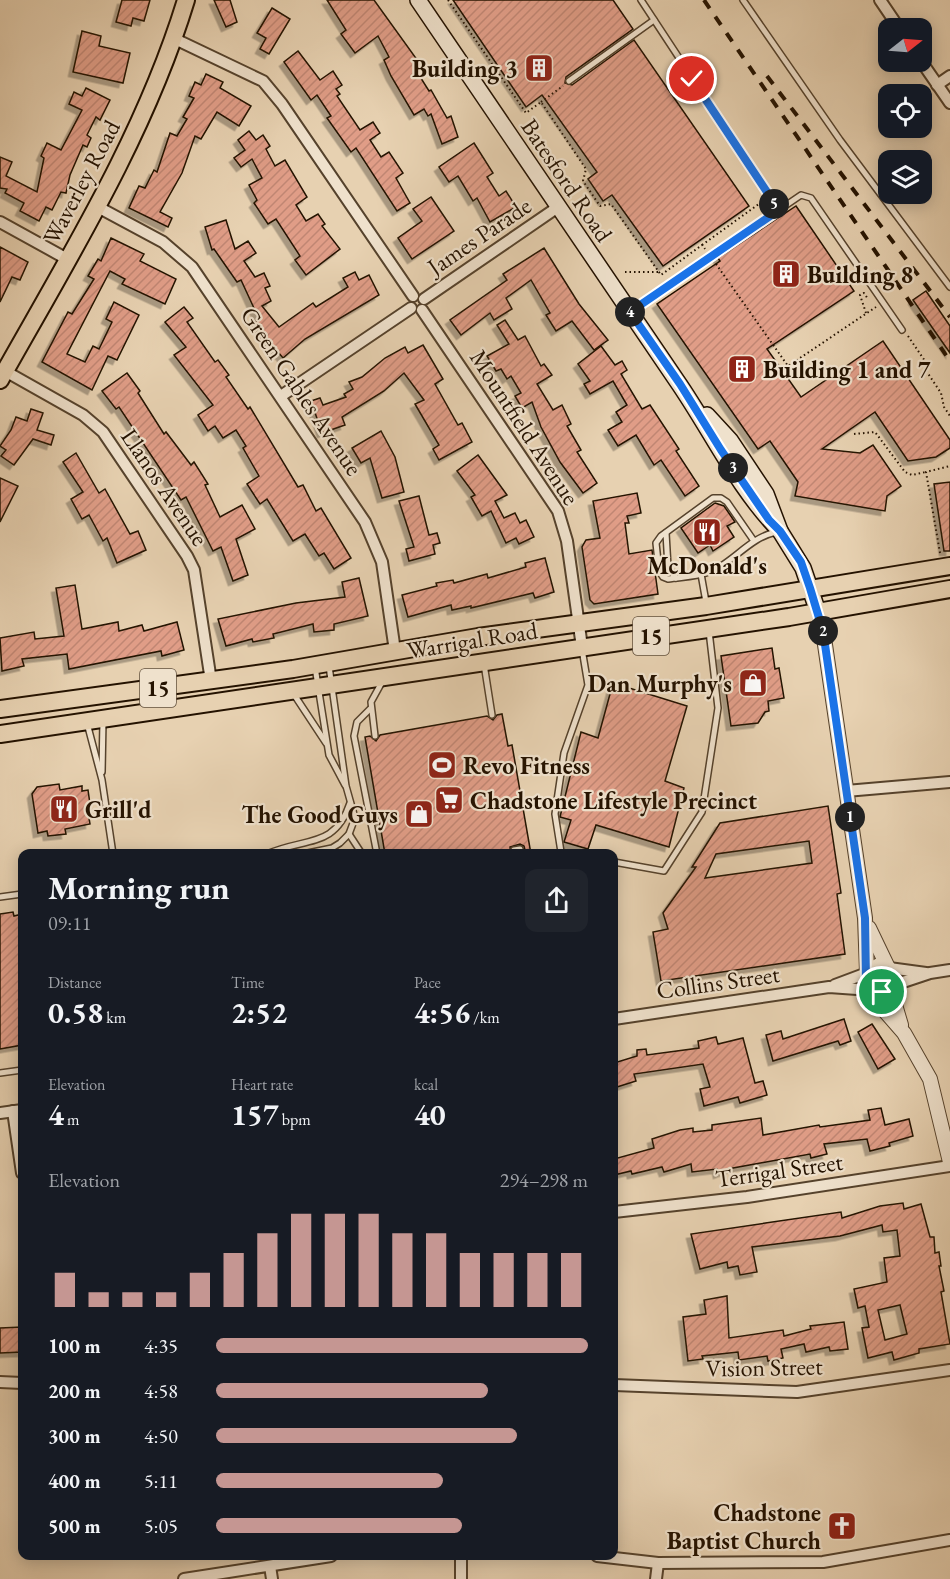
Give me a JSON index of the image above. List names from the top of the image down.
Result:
{
  "streets": {
    "main road": [
      "Batesford Road",
      "Waverley Road",
      "15",
      "Warrigal Road"
    ],
    "street": [
      "James Parade",
      "Green Gables Avenue",
      "Mountfield Avenue",
      "Llanos Avenue",
      "Collins Street",
      "Terrigal Street",
      "Vision Street"
    ]
  },
  "crossings": [
    ["Batesford Road", "James Parade"],
    ["Batesford Road", "Warrigal Road"],
    ["Batesford Road", "Collins Street"],
    ["Waverley Road", "Green Gables Avenue"],
    ["Waverley Road", "Mountfield Avenue"],
    ["Waverley Road", "Llanos Avenue"],
    ["James Parade", "Green Gables Avenue"],
    ["James Parade", "Mountfield Avenue"],
    ["Green Gables Avenue", "Warrigal Road"],
    ["Mountfield Avenue", "Warrigal Road"],
    ["Llanos Avenue", "Warrigal Road"]
  ],
  "places": {
    "building": ["Building 3", "Building 8", "Building 1 and 7"],
    "restaurant": ["McDonald's", "Grill'd"],
    "shop": ["Dan Murphy's", "The Good Guys"],
    "sports": ["Revo Fitness"],
    "supermarket": ["Chadstone Lifestyle Precinct"],
    "church": ["Chadstone Baptist Church"]
  },
  "north": "right",
  "page": {
    "pins": [
      "5",
      "4",
      "3",
      "2",
      "1"
    ],
    "heading": ["Morning run", "09:11"],
    "stats": [
      ["Distance", "0.58 km"],
      ["Time", "2:52"],
      ["Pace", "4:56 /km"],
      ["Elevation", "4 m"],
      ["Heart rate", "157 bpm"],
      ["kcal", "40"]
    ],
    "chart": ["Elevation", "294–298 m"],
    "list": [
      {
        "name": "100 m",
        "note": "4:35"
      },
      {
        "name": "200 m",
        "note": "4:58"
      },
      {
        "name": "300 m",
        "note": "4:50"
      },
      {
        "name": "400 m",
        "note": "5:11"
      },
      {
        "name": "500 m",
        "note": "5:05"
      }
    ]
  }
}
